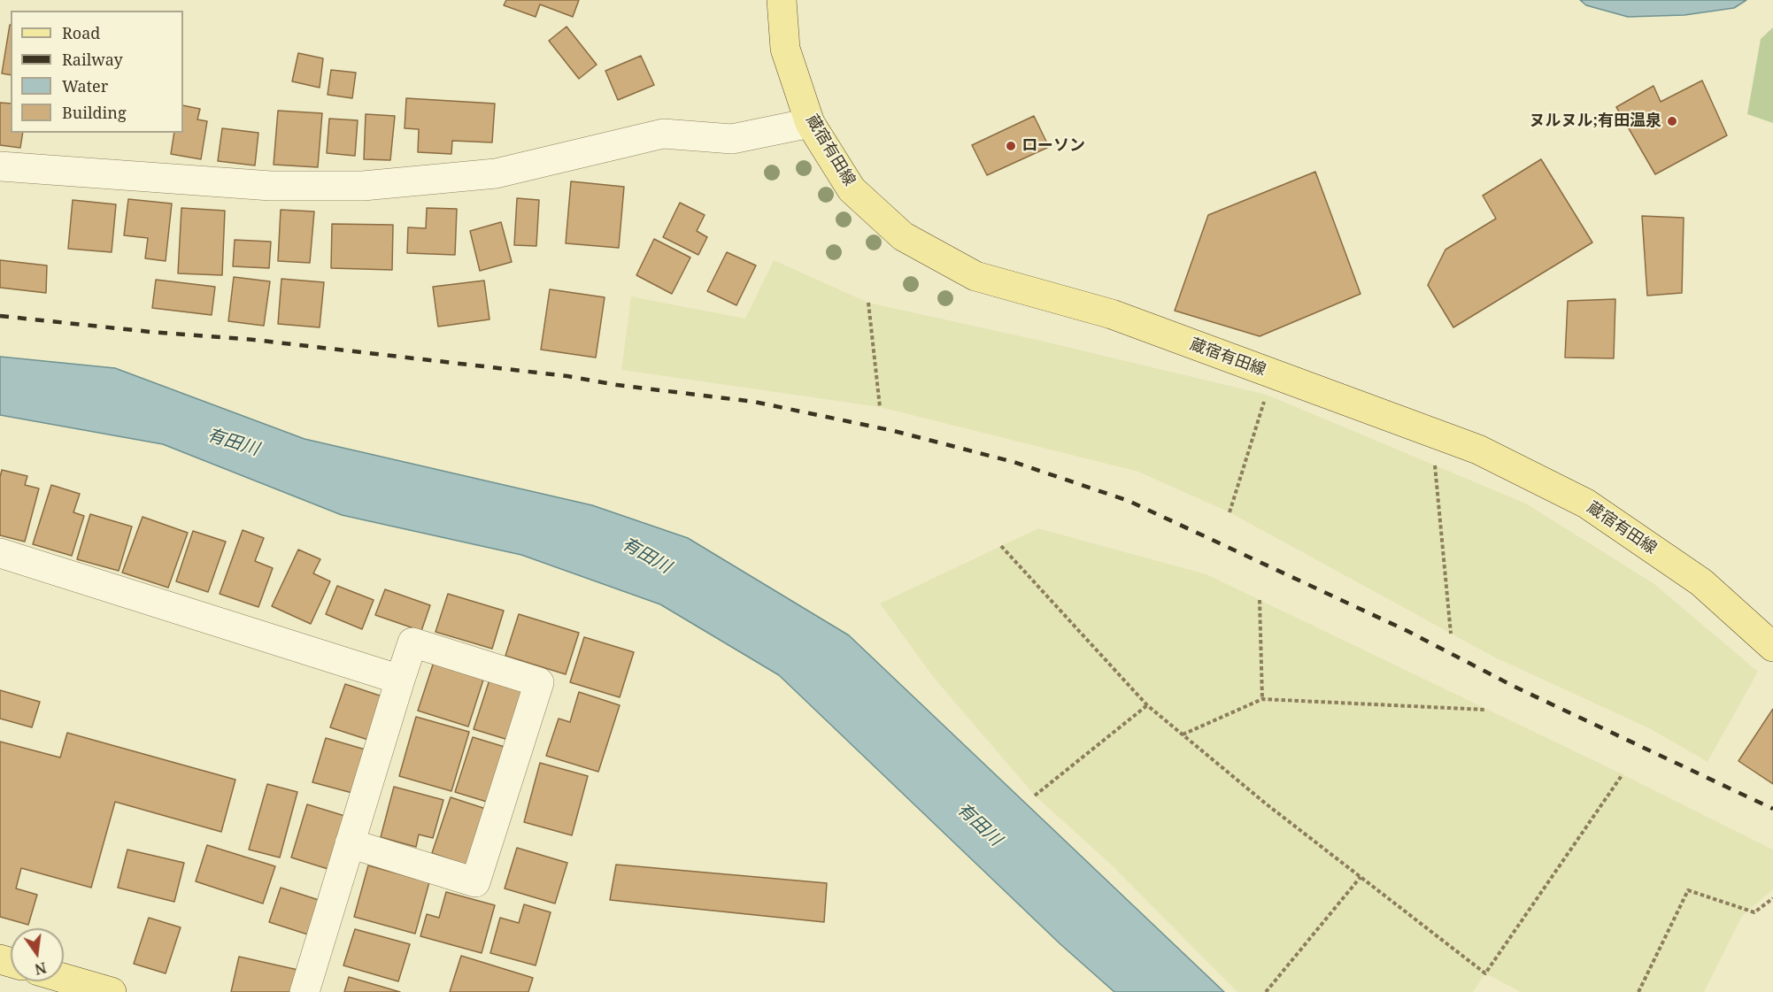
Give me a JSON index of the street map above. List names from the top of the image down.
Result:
{
  "streets": {
    "main road": ["蔵宿有田線"]
  },
  "water": ["有田川"],
  "places": ["ヌルヌル;有田温泉", "ローソン"],
  "legend": [
    "Road",
    "Railway",
    "Water",
    "Building"
  ],
  "north": "bottom"
}
